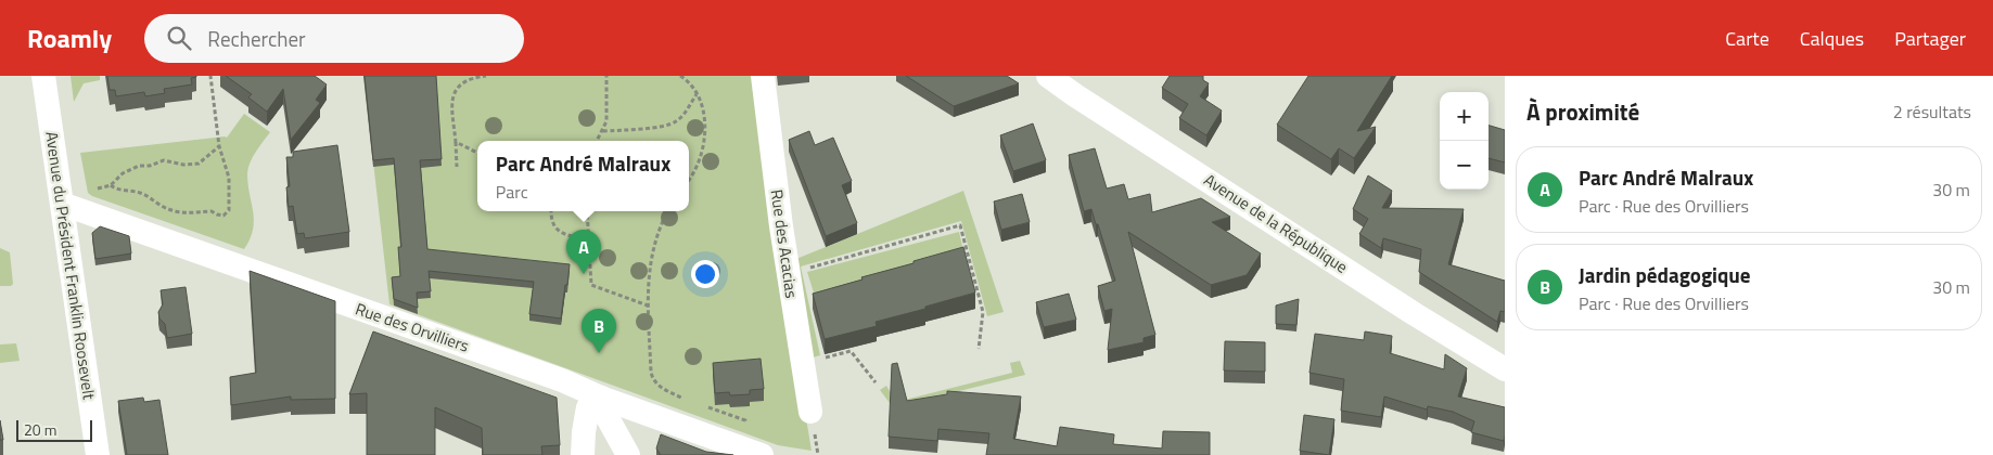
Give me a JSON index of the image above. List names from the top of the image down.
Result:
{
  "streets": {
    "street": [
      "Avenue de la République",
      "Rue des Acacias",
      "Avenue du Président Franklin Roosevelt",
      "Rue des Orvilliers"
    ]
  },
  "crossings": [
    ["Avenue du Président Franklin Roosevelt", "Rue des Orvilliers"]
  ],
  "scale_bar": "20 m",
  "page": {
    "header": "Roamly",
    "search": "Rechercher",
    "nav": ["Carte", "Calques", "Partager"],
    "heading": ["À proximité", "2 résultats"],
    "map_buttons": ["+", "−"],
    "popup": ["Parc André Malraux", "Parc"],
    "list": [
      {
        "mark": "A",
        "name": "Parc André Malraux",
        "note": "Parc · Rue des Orvilliers",
        "value": "30 m"
      },
      {
        "mark": "B",
        "name": "Jardin pédagogique",
        "note": "Parc · Rue des Orvilliers",
        "value": "30 m"
      }
    ],
    "pins": ["A", "B"],
    "scale": "20 m"
  }
}
